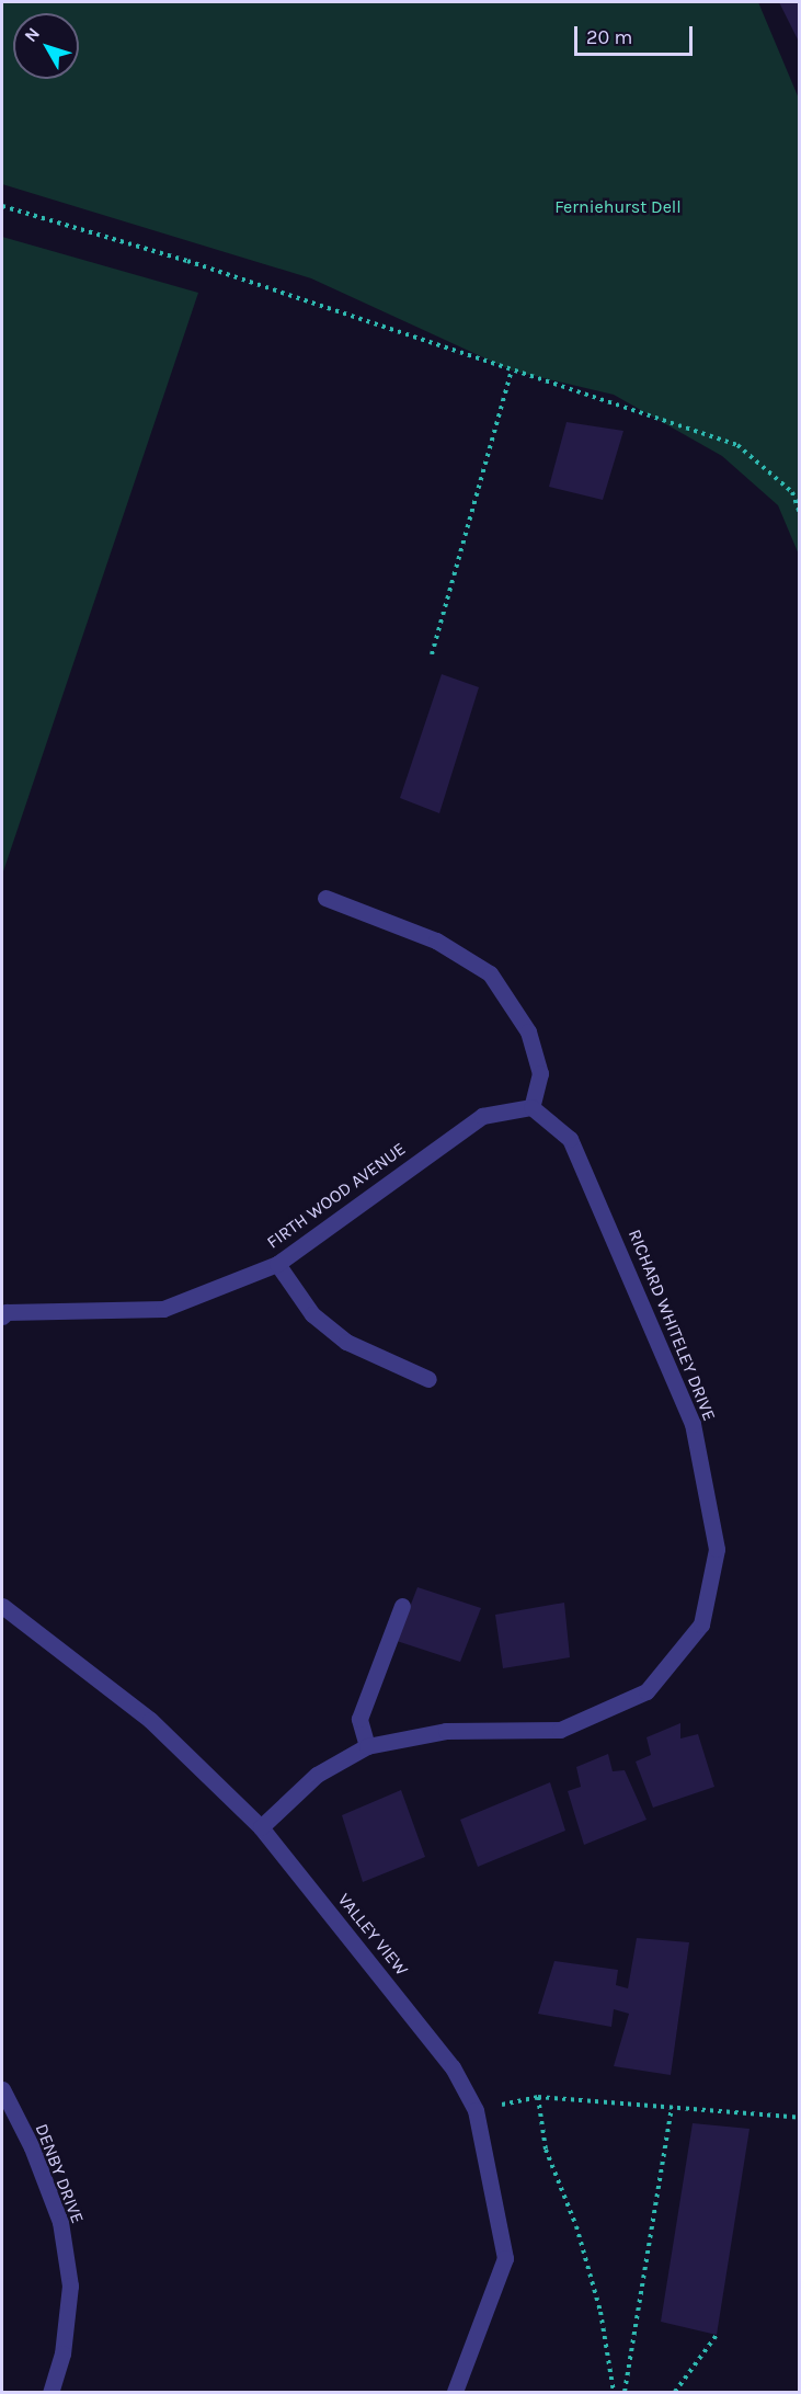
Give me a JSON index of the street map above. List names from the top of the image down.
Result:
{
  "streets": {
    "street": [
      "FIRTH WOOD AVENUE",
      "RICHARD WHITELEY DRIVE",
      "VALLEY VIEW",
      "DENBY DRIVE"
    ]
  },
  "crossings": [
    ["FIRTH WOOD AVENUE", "RICHARD WHITELEY DRIVE"],
    ["RICHARD WHITELEY DRIVE", "VALLEY VIEW"]
  ],
  "parks": ["Ferniehurst Dell"],
  "scale_bar": "20 m",
  "north": "top left"
}
